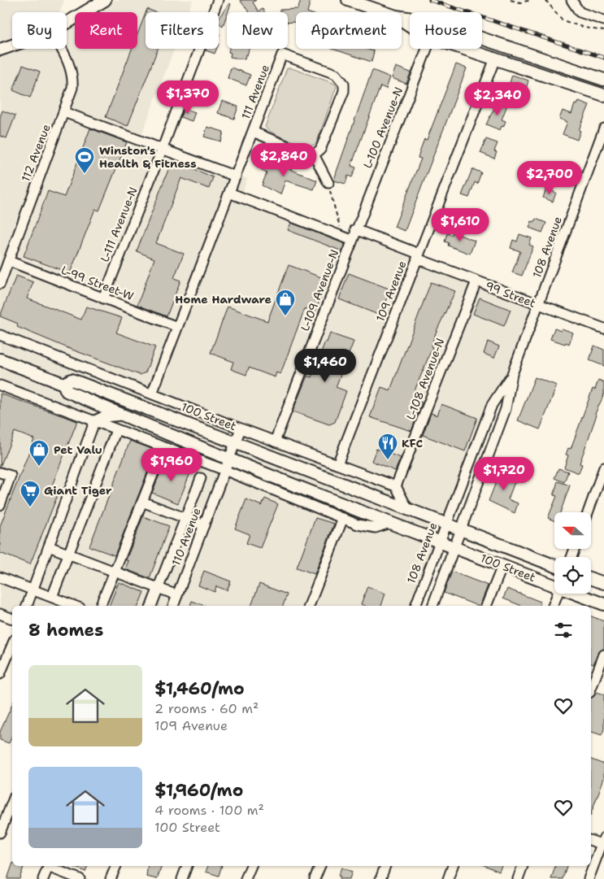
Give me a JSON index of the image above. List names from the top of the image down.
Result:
{
  "streets": {
    "main road": ["100 Street"],
    "street": [
      "111 Avenue",
      "L-100 Avenue-N",
      "112 Avenue",
      "L-111 Avenue-N",
      "108 Avenue",
      "L-99 Street-W",
      "L-109 Avenue-N",
      "109 Avenue",
      "99 Street",
      "L-108 Avenue-N",
      "110 Avenue"
    ]
  },
  "crossings": [
    ["111 Avenue", "L-99 Street-W"],
    ["111 Avenue", "100 Street"],
    ["L-100 Avenue-N", "L-109 Avenue-N"],
    ["112 Avenue", "L-99 Street-W"],
    ["L-111 Avenue-N", "L-99 Street-W"],
    ["108 Avenue", "99 Street"],
    ["108 Avenue", "100 Street"],
    ["L-109 Avenue-N", "100 Street"],
    ["109 Avenue", "99 Street"],
    ["109 Avenue", "100 Street"],
    ["99 Street", "L-108 Avenue-N"],
    ["L-108 Avenue-N", "100 Street"],
    ["100 Street", "110 Avenue"]
  ],
  "places": {
    "sports": ["Winston's Health & Fitness"],
    "shop": ["Home Hardware", "Pet Valu"],
    "restaurant": ["KFC"],
    "supermarket": ["Giant Tiger"]
  },
  "north": "left",
  "page": {
    "chip": [
      "Buy",
      "Rent",
      "Filters",
      "New",
      "Apartment",
      "House"
    ],
    "price": [
      "$1,370",
      "$2,340",
      "$2,840",
      "$2,700",
      "$1,610",
      "$1,460",
      "$1,960",
      "$1,720"
    ],
    "heading": "8 homes",
    "list": [
      {
        "name": "$1,460/mo",
        "note": "2 rooms · 60 m² · 109 Avenue"
      },
      {
        "name": "$1,960/mo",
        "note": "4 rooms · 100 m² · 100 Street"
      }
    ]
  }
}
